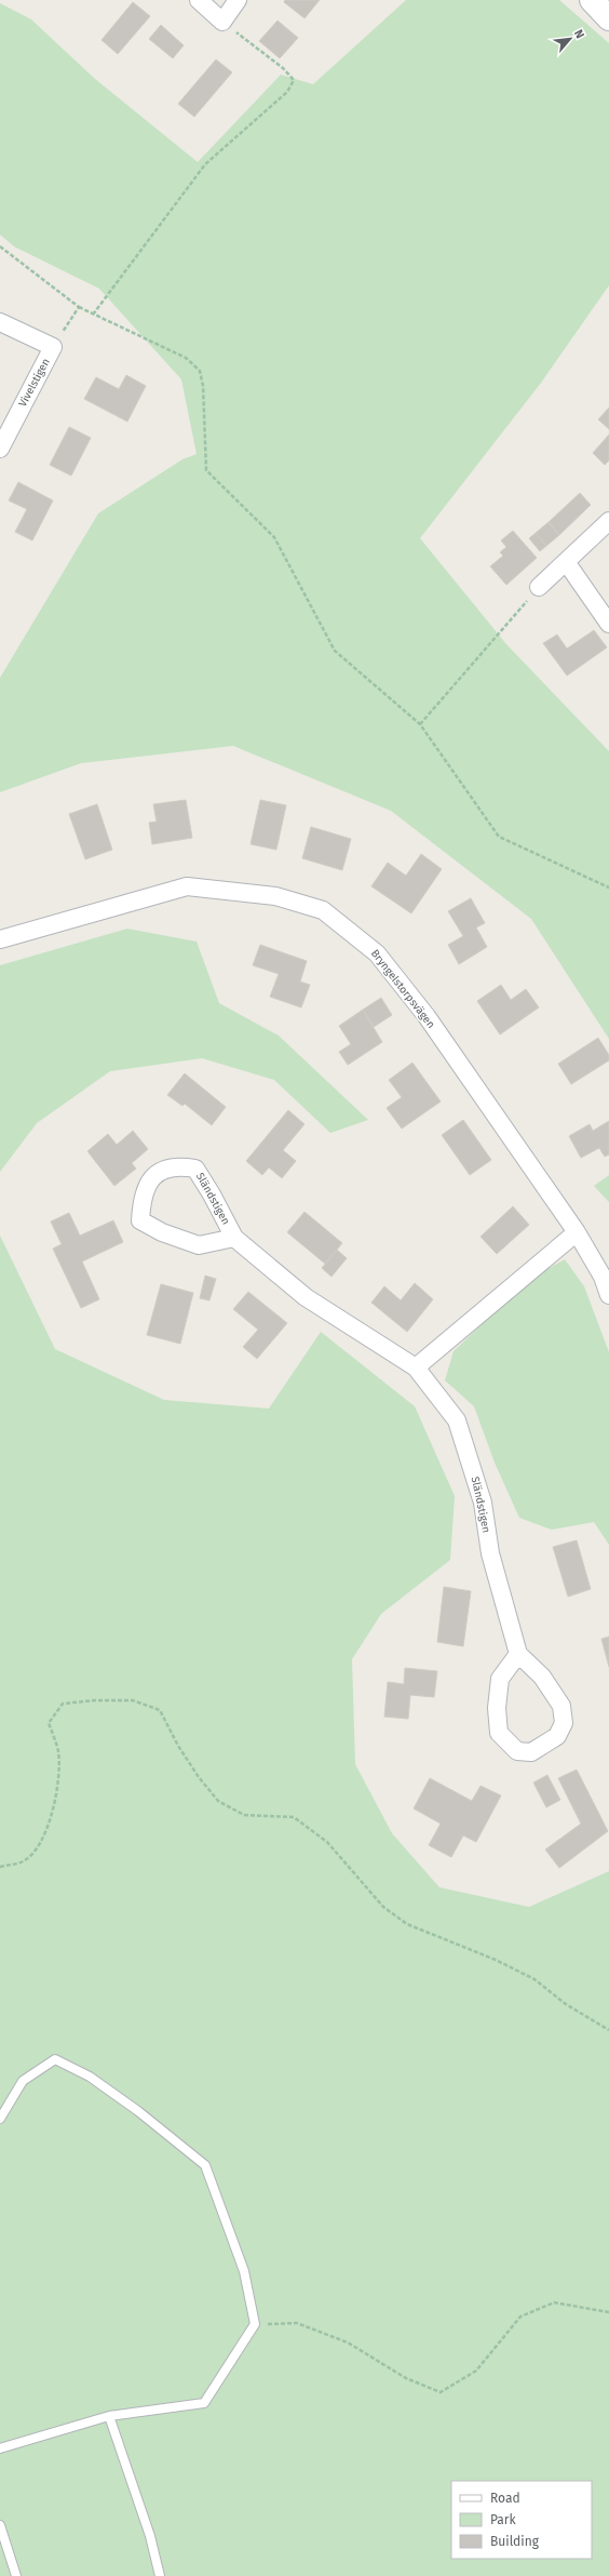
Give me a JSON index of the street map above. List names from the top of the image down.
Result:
{
  "streets": {
    "street": ["Vivelstigen", "Bryngelstorpsvägen", "Sländstigen"]
  },
  "legend": ["Road", "Park", "Building"],
  "north": "top right"
}
